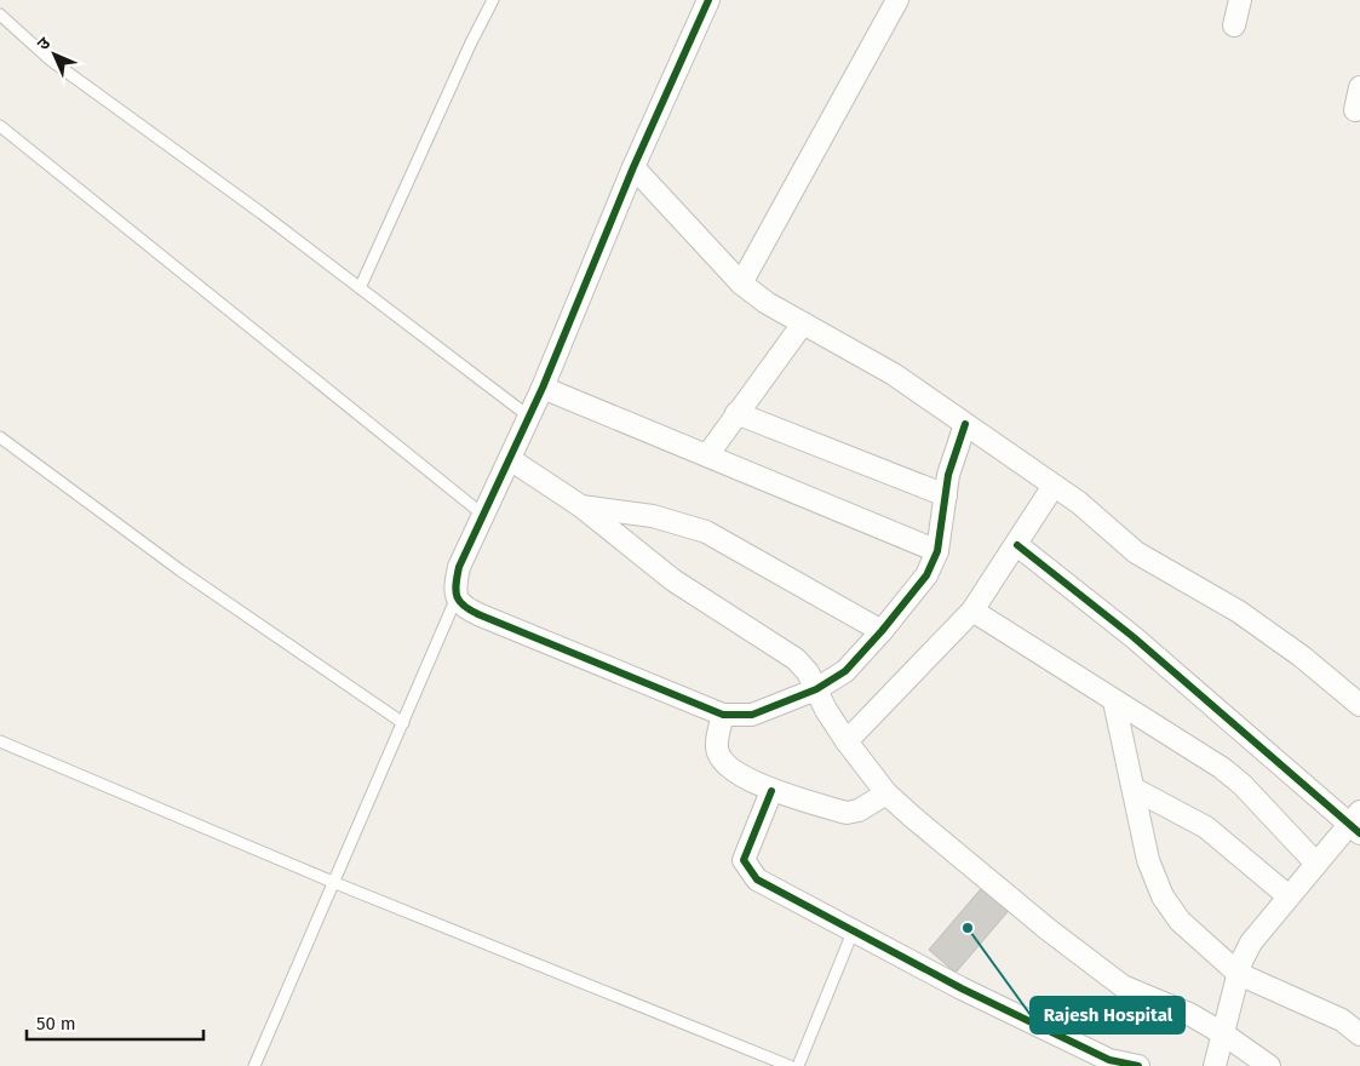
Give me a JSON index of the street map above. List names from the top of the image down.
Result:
{
  "places": ["Rajesh Hospital"],
  "scale_bar": "50 m",
  "north": "top left"
}
